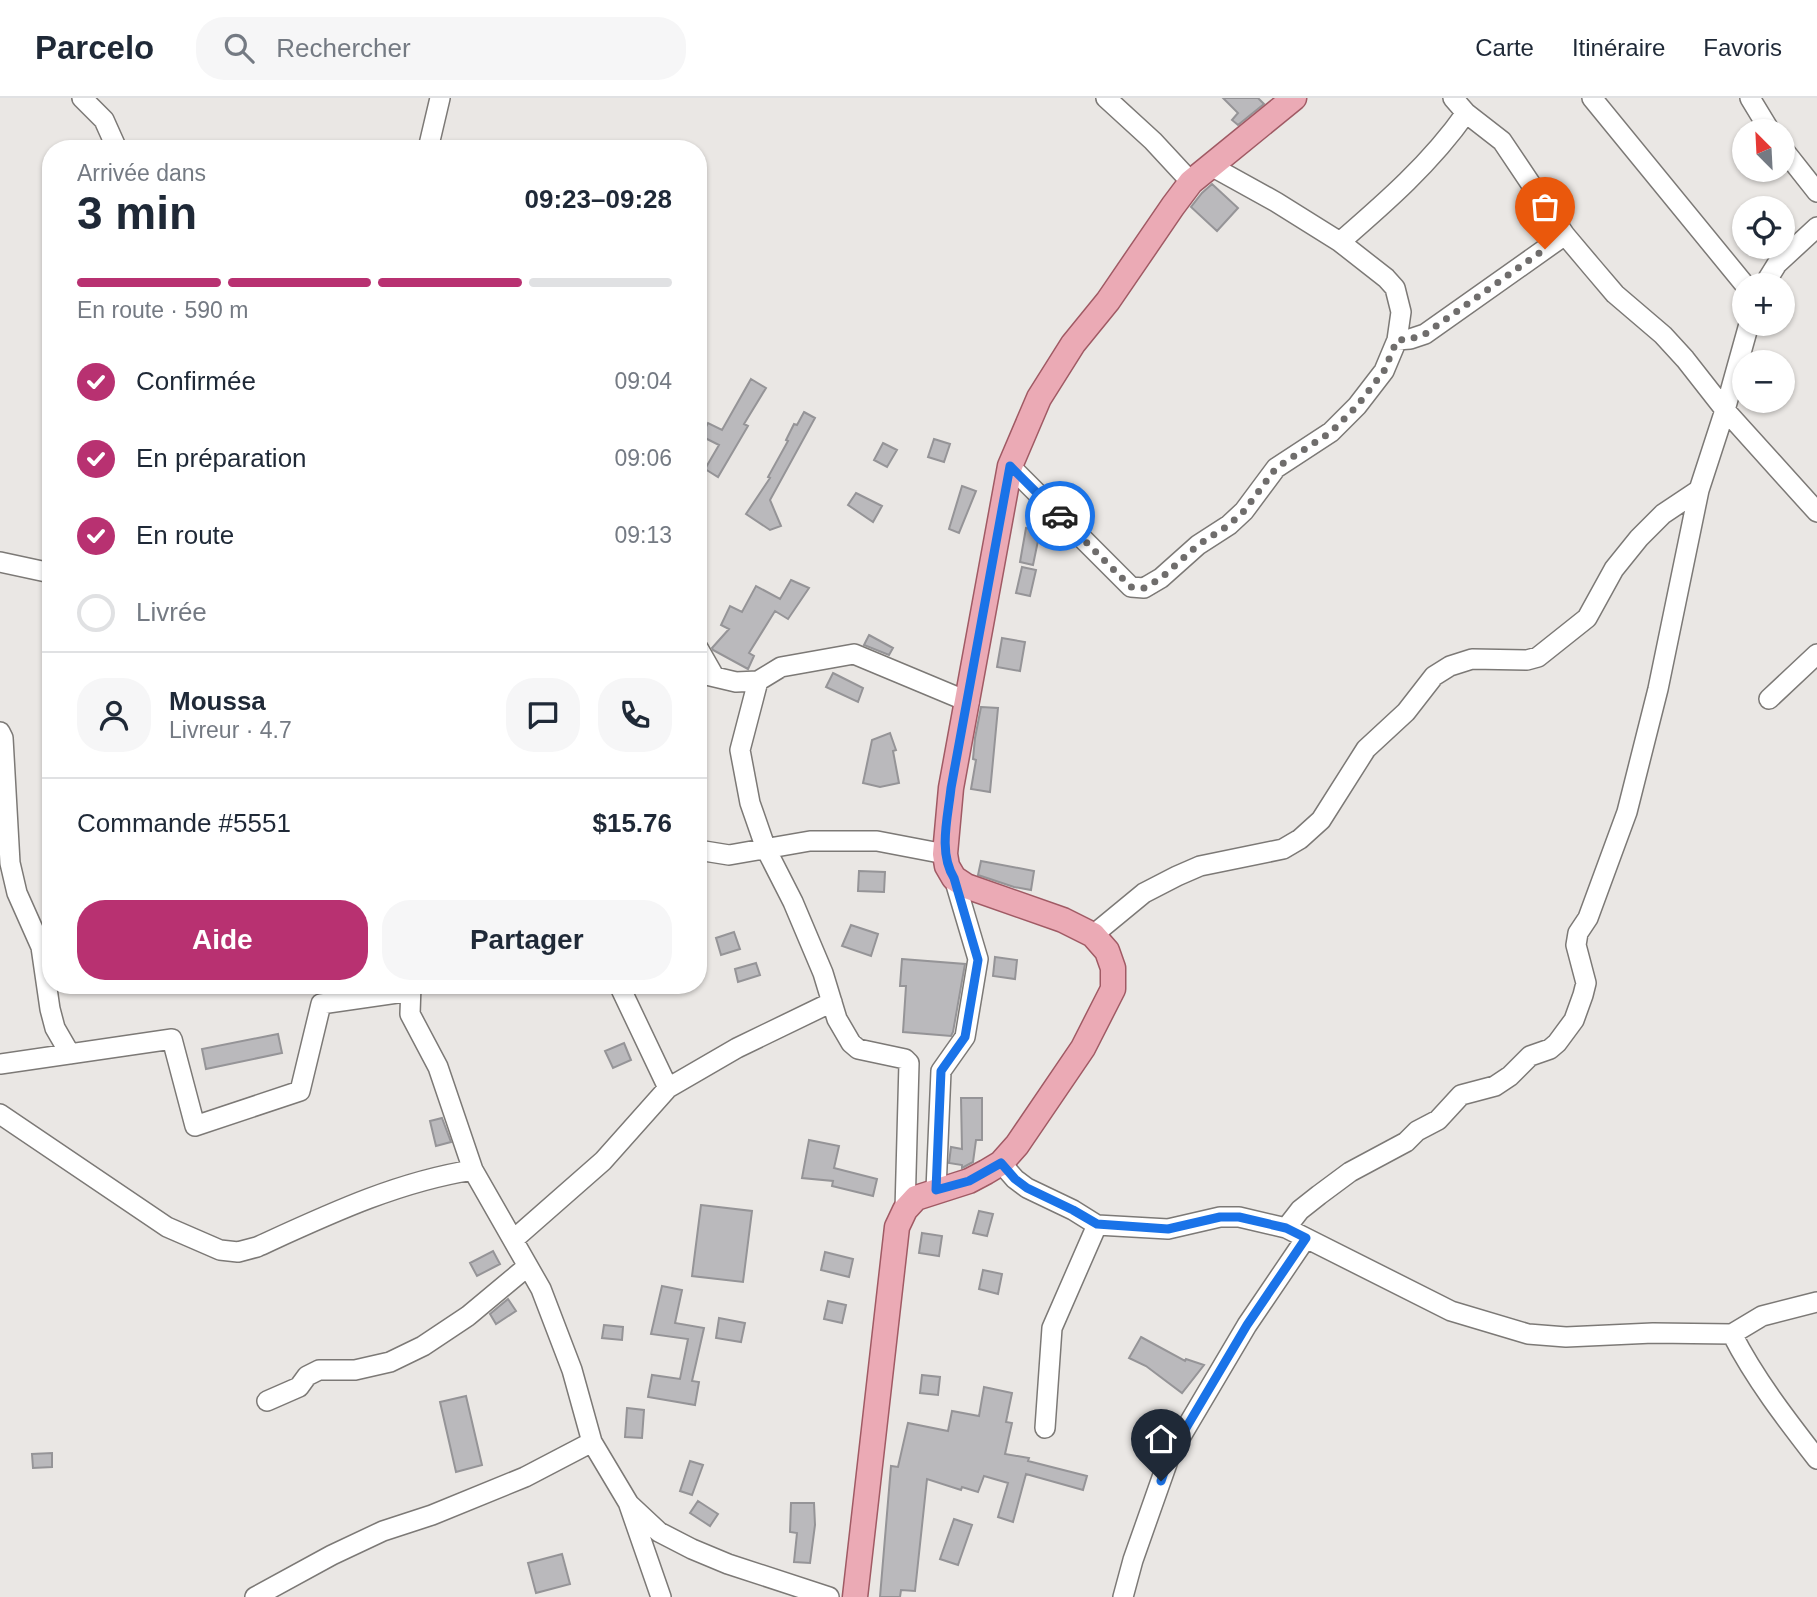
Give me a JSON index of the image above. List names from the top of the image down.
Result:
{
  "north": "top left",
  "page": {
    "header": "Parcelo",
    "search": "Rechercher",
    "nav": ["Carte", "Itinéraire", "Favoris"],
    "map_buttons": ["+", "−"],
    "heading": ["3 min", "Arrivée dans", "09:23–09:28"],
    "panel": [
      "Moussa",
      "Livreur · 4.7",
      "Commande #5551",
      "$15.76"
    ],
    "bar": "En route · 590 m",
    "list": [
      ["Confirmée", "09:04"],
      ["En préparation", "09:06"],
      ["En route", "09:13"],
      "Livrée"
    ],
    "buttons": ["Aide", "Partager"]
  }
}
